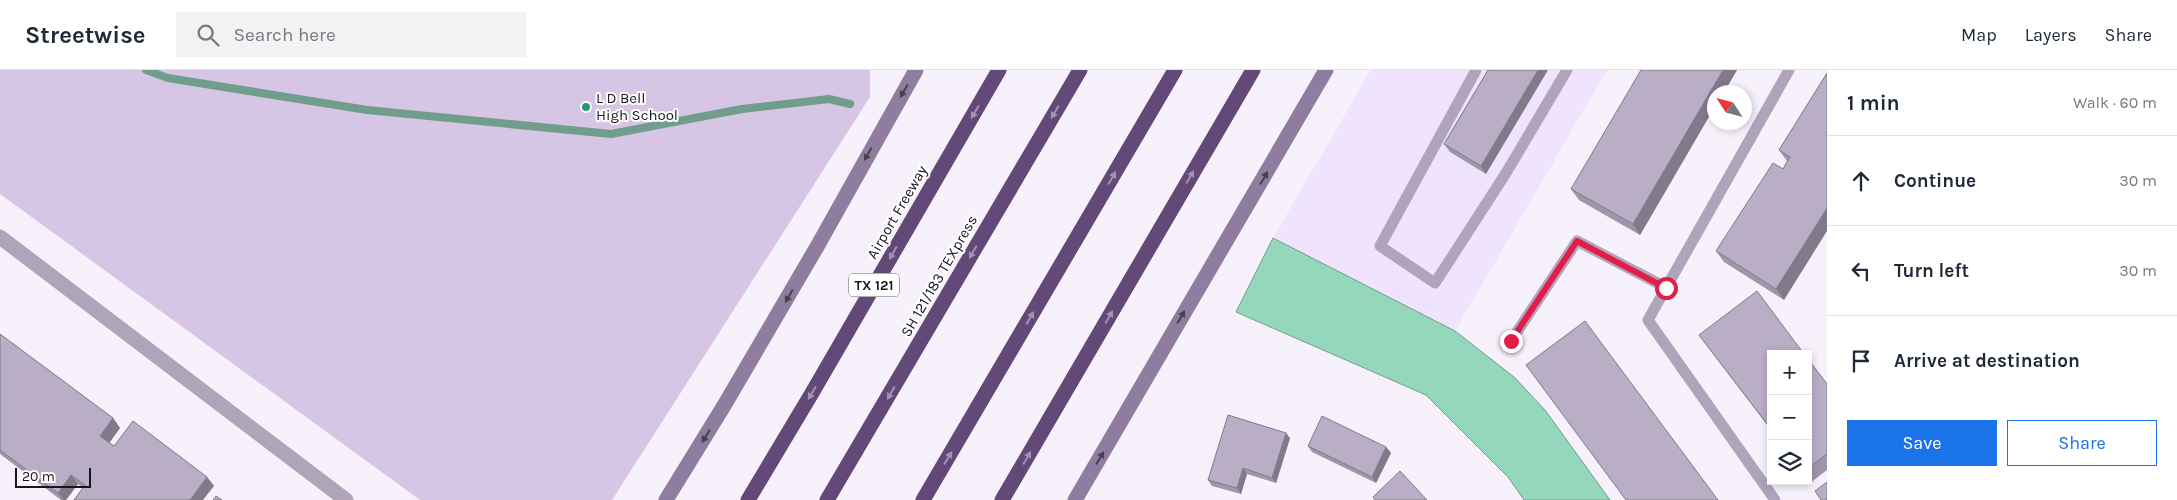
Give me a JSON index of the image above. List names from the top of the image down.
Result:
{
  "streets": {
    "highway": ["Airport Freeway", "SH 121/183 TEXpress", "TX 121"]
  },
  "one_way": ["Airport Freeway"],
  "places": ["L D Bell High School"],
  "scale_bar": "20 m",
  "north": "top left",
  "page": {
    "header": "Streetwise",
    "search": "Search here",
    "nav": ["Map", "Layers", "Share"],
    "heading": ["1 min", "Walk · 60 m"],
    "list": [
      ["Continue", "30 m"],
      ["Turn left", "30 m"],
      "Arrive at destination"
    ],
    "map_buttons": ["+", "−"],
    "buttons": ["Save", "Share"],
    "scale": "20 m"
  }
}
